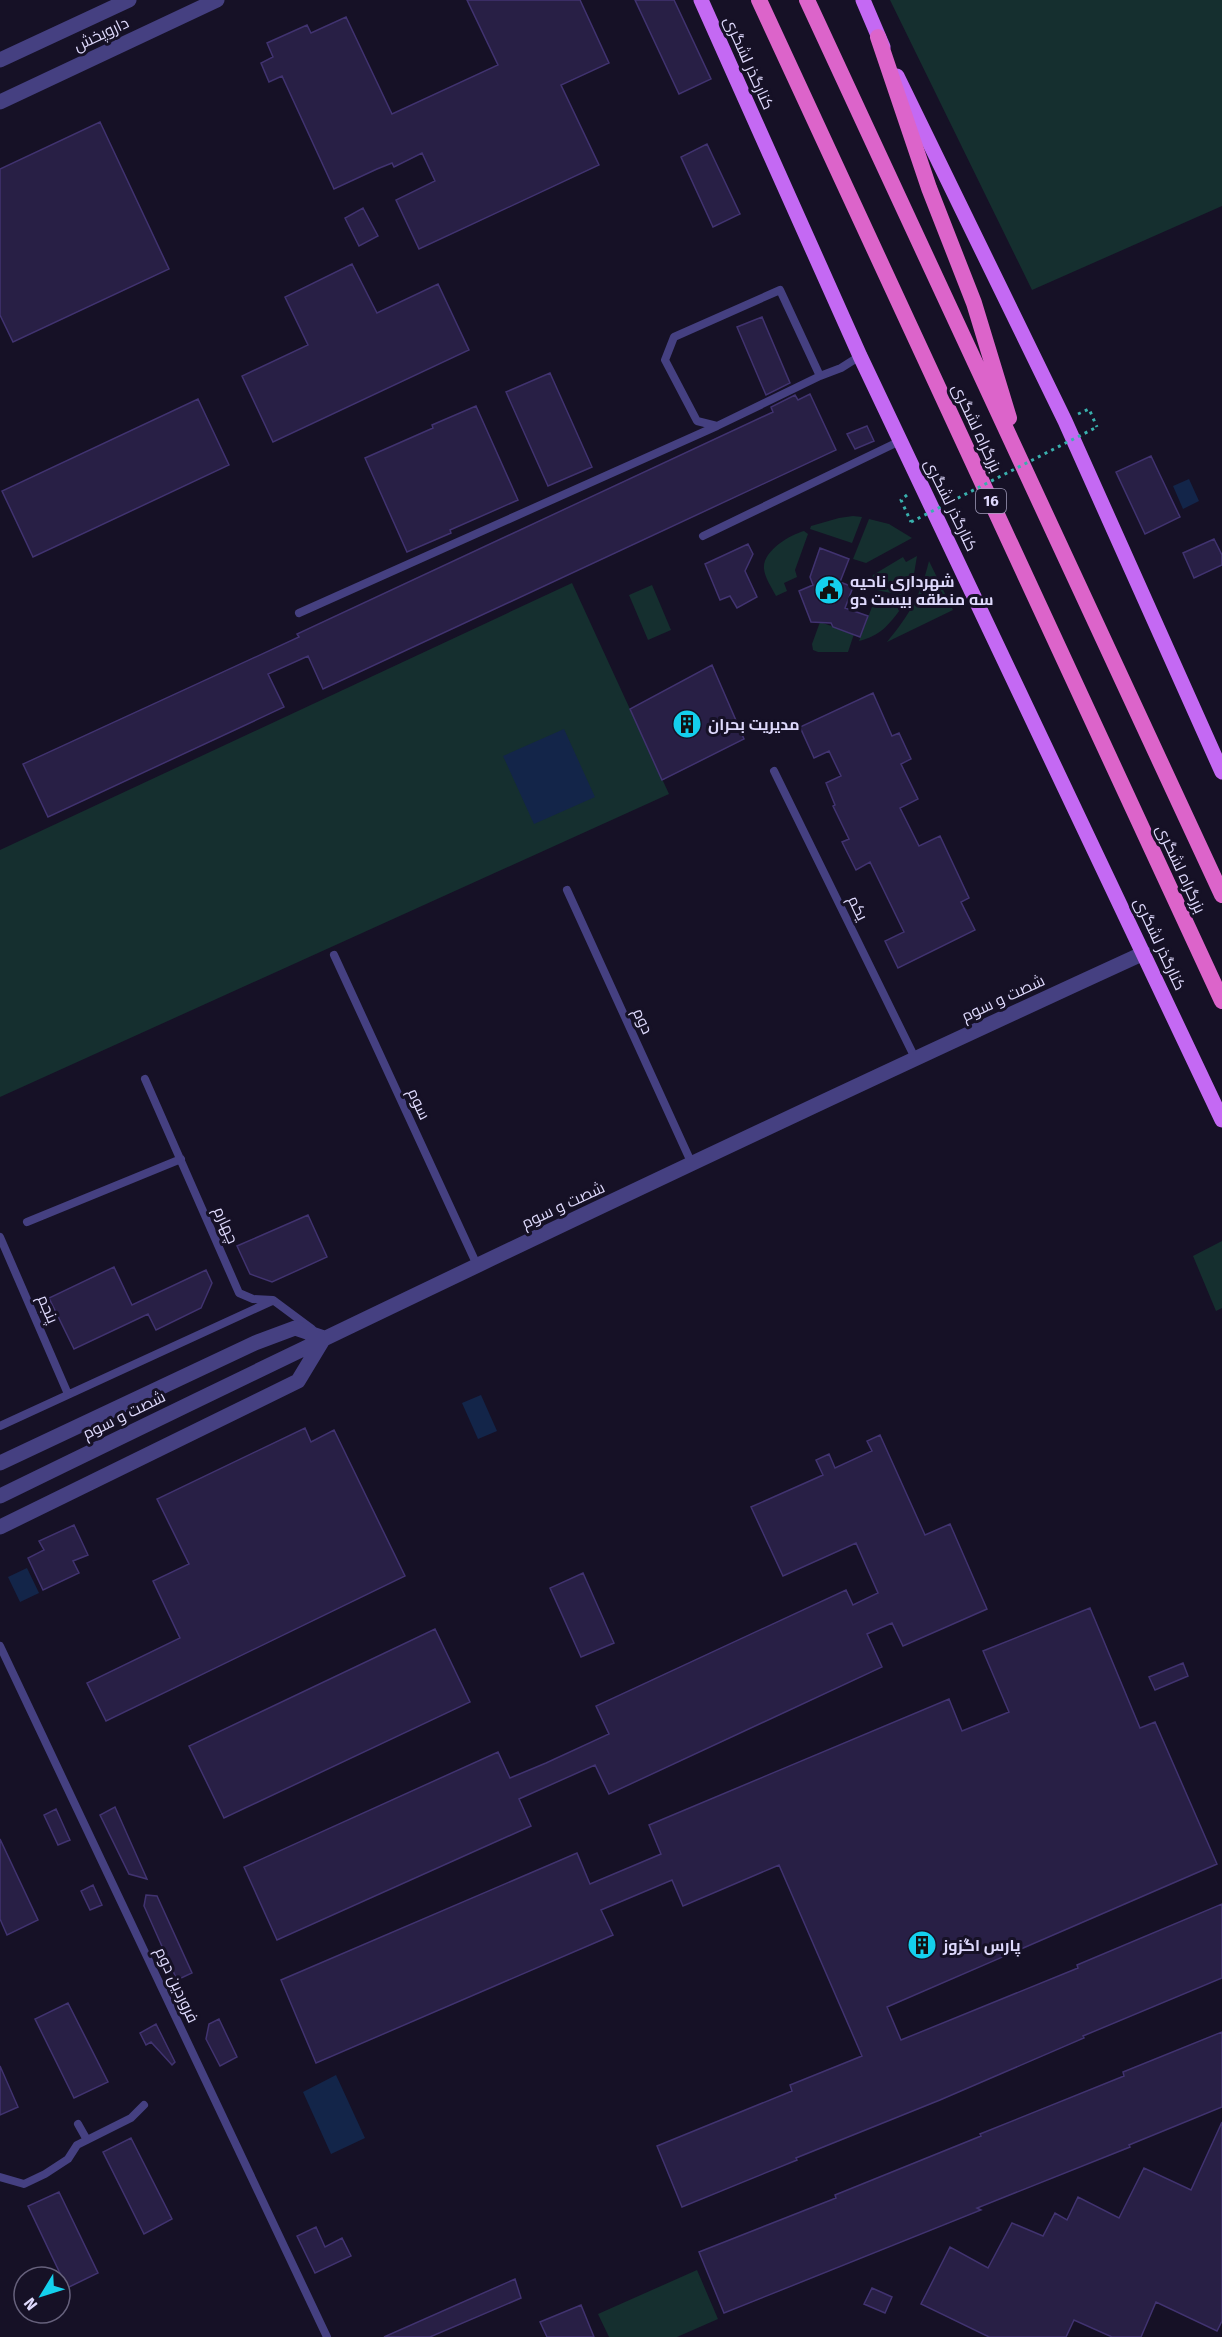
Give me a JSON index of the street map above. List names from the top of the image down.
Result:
{
  "streets": {
    "highway": ["بزرگراه لشگری", "16"],
    "main road": ["کنارگذر لشگری"],
    "street": ["داروپخش", "شصت و سوم"],
    "lane": [
      "یکم",
      "دوم",
      "سوم",
      "چهارم",
      "پنجم",
      "فروردین دوم"
    ]
  },
  "crossings": [
    ["کنارگذر لشگری", "شصت و سوم"],
    ["یکم", "شصت و سوم"],
    ["شصت و سوم", "دوم"],
    ["شصت و سوم", "سوم"],
    ["شصت و سوم", "چهارم"]
  ],
  "places": {
    "public building": ["شهرداری ناحیه سه منطقه بیست دو"],
    "building": ["مدیریت بحران", "پارس اگزوز"]
  },
  "north": "bottom left"
}
